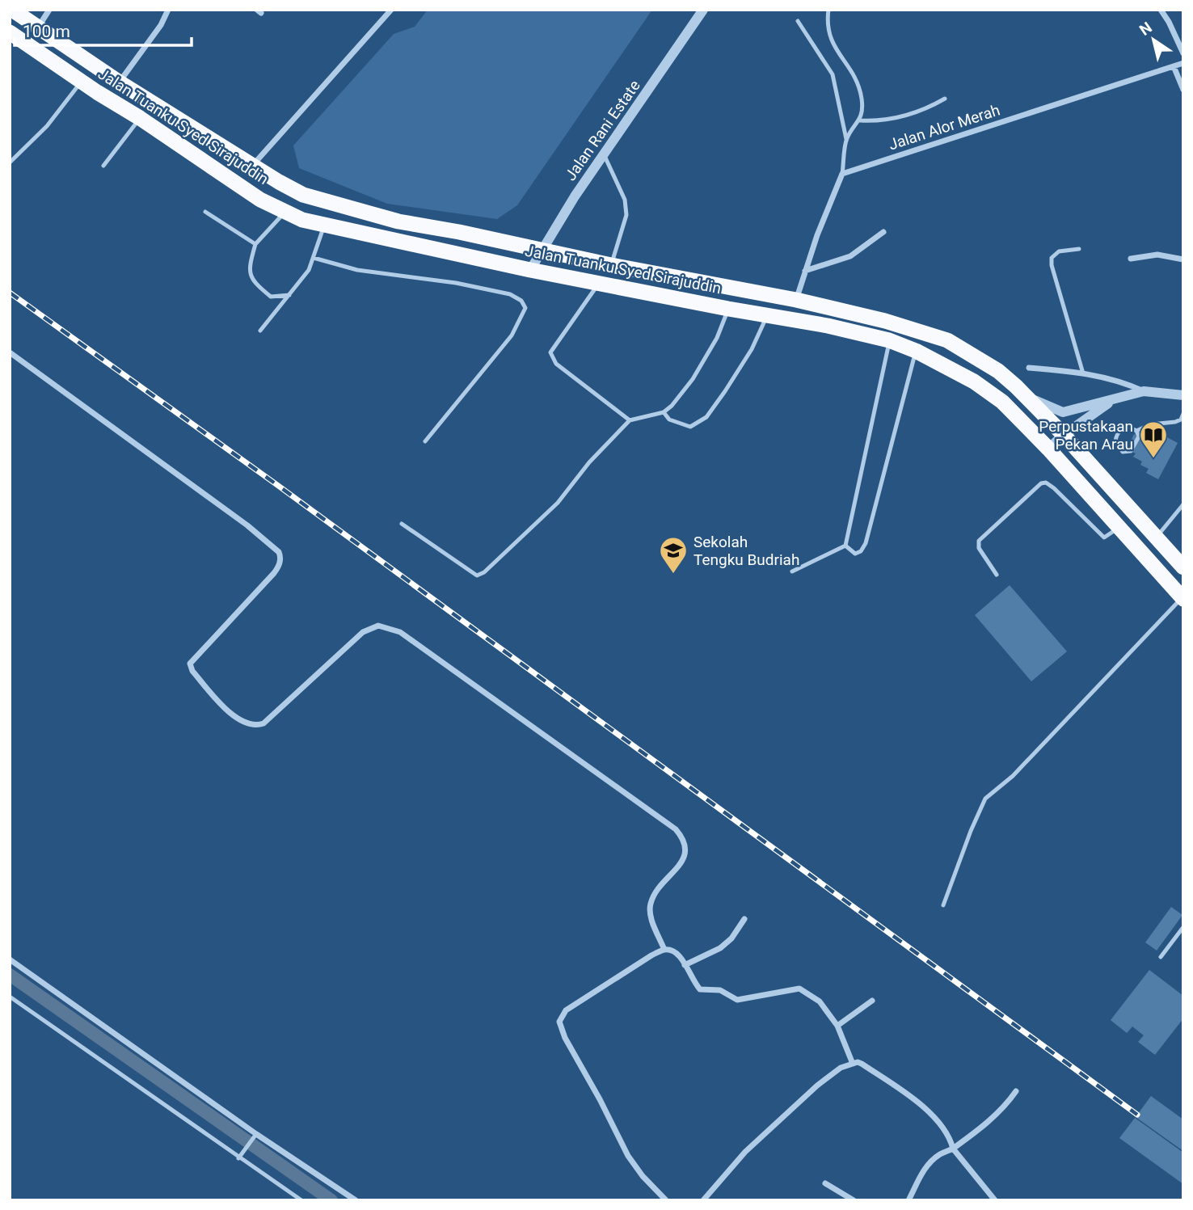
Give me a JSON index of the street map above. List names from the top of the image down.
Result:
{
  "streets": {
    "highway": ["Jalan Tuanku Syed Sirajuddin"],
    "street": ["Jalan Alor Merah", "Jalan Rani Estate"]
  },
  "crossings": [
    ["Jalan Tuanku Syed Sirajuddin", "Jalan Rani Estate"]
  ],
  "places": {
    "library": ["Perpustakaan Pekan Arau"],
    "school or university": ["Sekolah Tengku Budriah"]
  },
  "scale_bar": "100 m",
  "north": "top left"
}
